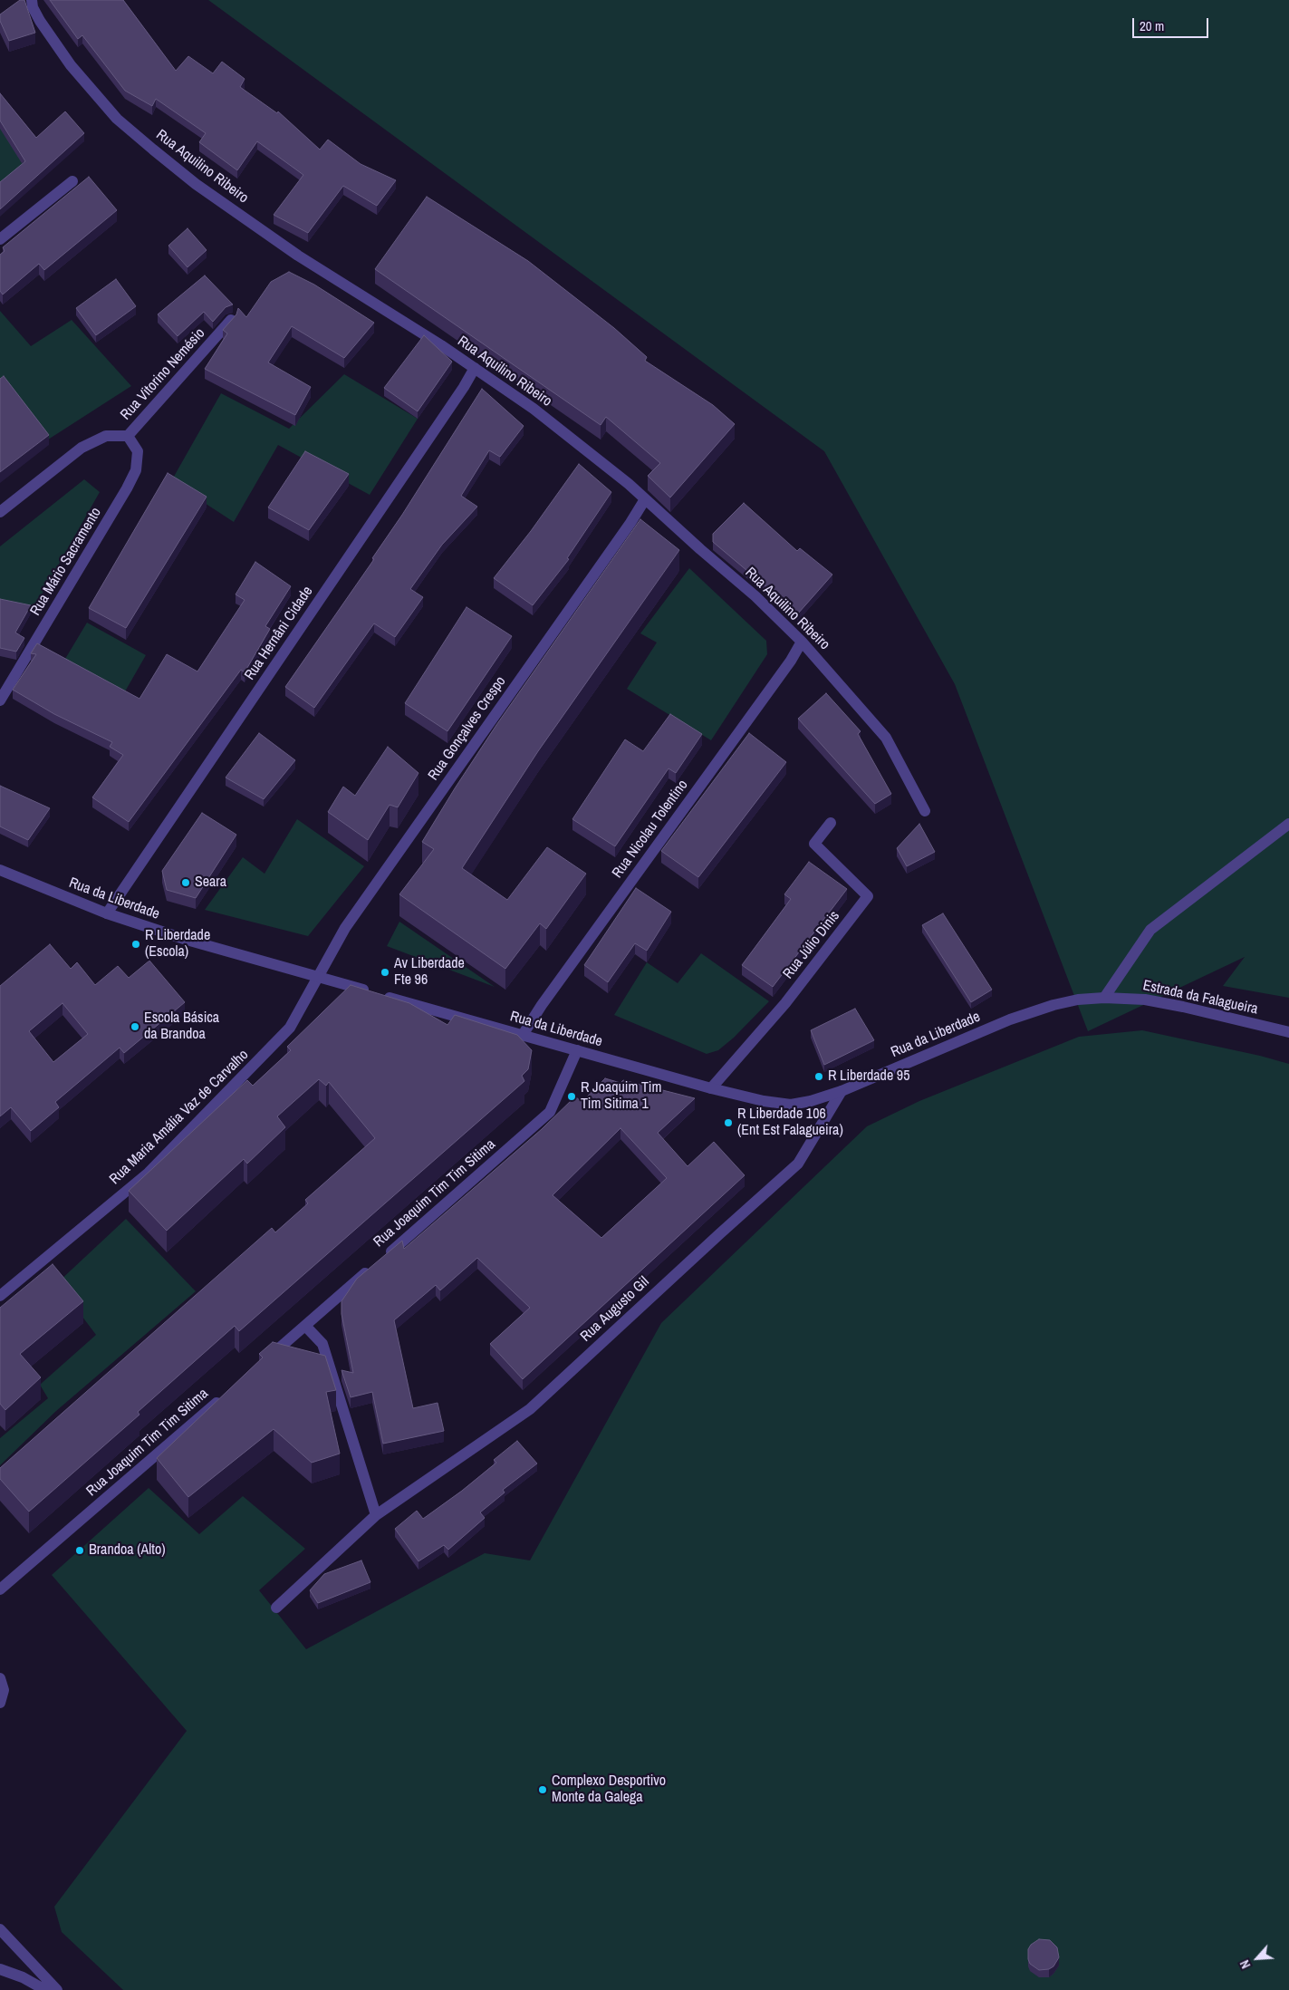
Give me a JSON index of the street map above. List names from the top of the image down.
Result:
{
  "streets": {
    "street": [
      "Rua Aquilino Ribeiro",
      "Rua Vitorino Nemésio",
      "Rua Mário Sacramento",
      "Rua Hernâni Cidade",
      "Rua Gonçalves Crespo",
      "Rua Nicolau Tolentino",
      "Rua da Liberdade",
      "Rua Júlio Dinis",
      "Estrada da Falagueira",
      "Rua Maria Amália Vaz de Carvalho",
      "Rua Joaquim Tim Tim Sitima",
      "Rua Augusto Gil"
    ]
  },
  "crossings": [
    ["Rua Aquilino Ribeiro", "Rua Hernâni Cidade"],
    ["Rua Aquilino Ribeiro", "Rua Gonçalves Crespo"],
    ["Rua Aquilino Ribeiro", "Rua Nicolau Tolentino"],
    ["Rua Vitorino Nemésio", "Rua Mário Sacramento"],
    ["Rua Hernâni Cidade", "Rua da Liberdade"],
    ["Rua Gonçalves Crespo", "Rua da Liberdade"],
    ["Rua Gonçalves Crespo", "Rua Maria Amália Vaz de Carvalho"],
    ["Rua Nicolau Tolentino", "Rua da Liberdade"],
    ["Rua da Liberdade", "Rua Júlio Dinis"],
    ["Rua da Liberdade", "Estrada da Falagueira"],
    ["Rua da Liberdade", "Rua Maria Amália Vaz de Carvalho"],
    ["Rua da Liberdade", "Rua Joaquim Tim Tim Sitima"],
    ["Rua da Liberdade", "Rua Augusto Gil"]
  ],
  "places": [
    "Seara",
    "R Liberdade (Escola)",
    "Av Liberdade Fte 96",
    "Escola Básica da Brandoa",
    "R Liberdade 95",
    "R Joaquim Tim Tim Sitima 1",
    "R Liberdade 106 (Ent Est Falagueira)",
    "Brandoa (Alto)",
    "Complexo Desportivo Monte da Galega"
  ],
  "scale_bar": "20 m",
  "north": "bottom left"
}
